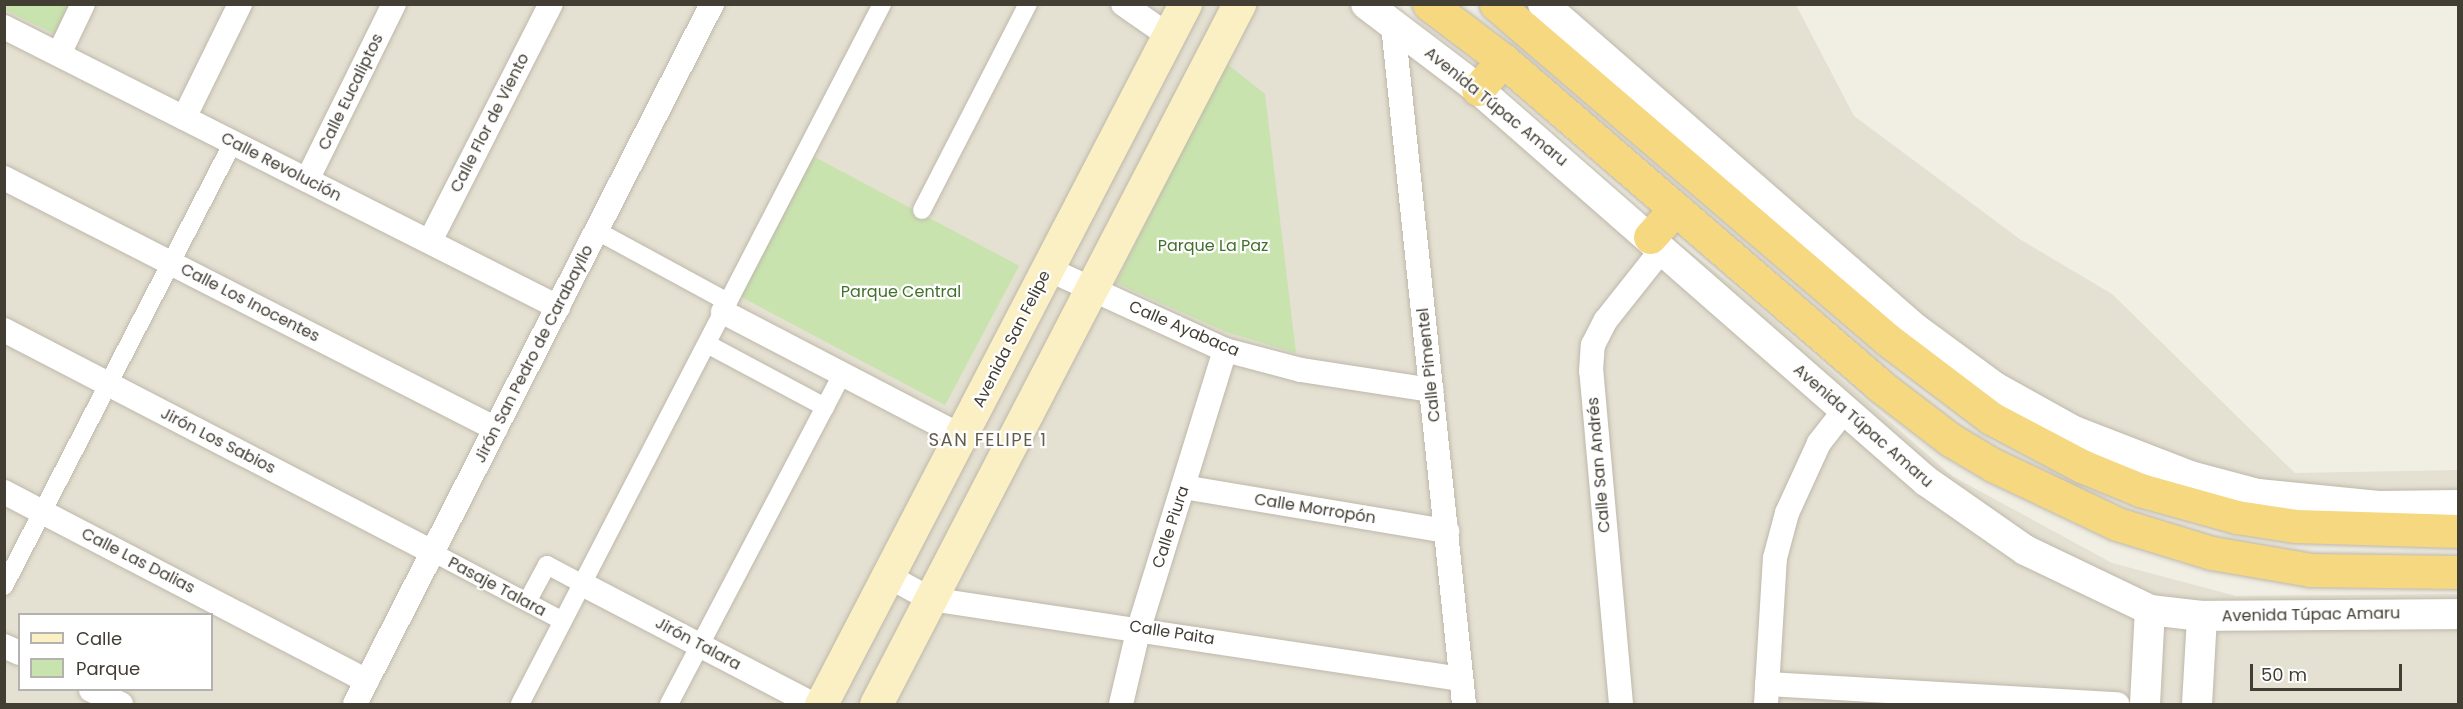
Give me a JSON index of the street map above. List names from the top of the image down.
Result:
{
  "streets": {
    "main road": ["Avenida San Felipe"],
    "street": [
      "Calle Eucaliptos",
      "Avenida Túpac Amaru",
      "Calle Flor de Viento",
      "Calle Revolución",
      "Calle Los Inocentes",
      "Calle Ayabaca",
      "Jirón San Pedro de Carabayllo",
      "Calle Pimentel",
      "Jirón Los Sabios",
      "Calle San Andrés",
      "Calle Morropón",
      "Calle Piura",
      "Calle Las Dalias",
      "Pasaje Talara",
      "Calle Paita",
      "Jirón Talara"
    ]
  },
  "crossings": [
    ["Calle Eucaliptos", "Calle Revolución"],
    ["Avenida Túpac Amaru", "Calle Pimentel"],
    ["Avenida Túpac Amaru", "Calle San Andrés"],
    ["Calle Flor de Viento", "Calle Revolución"],
    ["Calle Revolución", "Jirón San Pedro de Carabayllo"],
    ["Calle Los Inocentes", "Jirón San Pedro de Carabayllo"],
    ["Calle Ayabaca", "Avenida San Felipe"],
    ["Calle Ayabaca", "Calle Pimentel"],
    ["Calle Ayabaca", "Calle Piura"],
    ["Avenida San Felipe", "Calle Paita"],
    ["Jirón San Pedro de Carabayllo", "Jirón Los Sabios"],
    ["Jirón San Pedro de Carabayllo", "Calle Las Dalias"],
    ["Jirón San Pedro de Carabayllo", "Pasaje Talara"],
    ["Calle Pimentel", "Calle Morropón"],
    ["Calle Pimentel", "Calle Paita"],
    ["Jirón Los Sabios", "Pasaje Talara"],
    ["Calle Morropón", "Calle Piura"],
    ["Calle Piura", "Calle Paita"]
  ],
  "districts": ["SAN FELIPE 1"],
  "parks": ["Parque La Paz", "Parque Central"],
  "legend": ["Calle", "Parque"],
  "scale_bar": "50 m"
}
